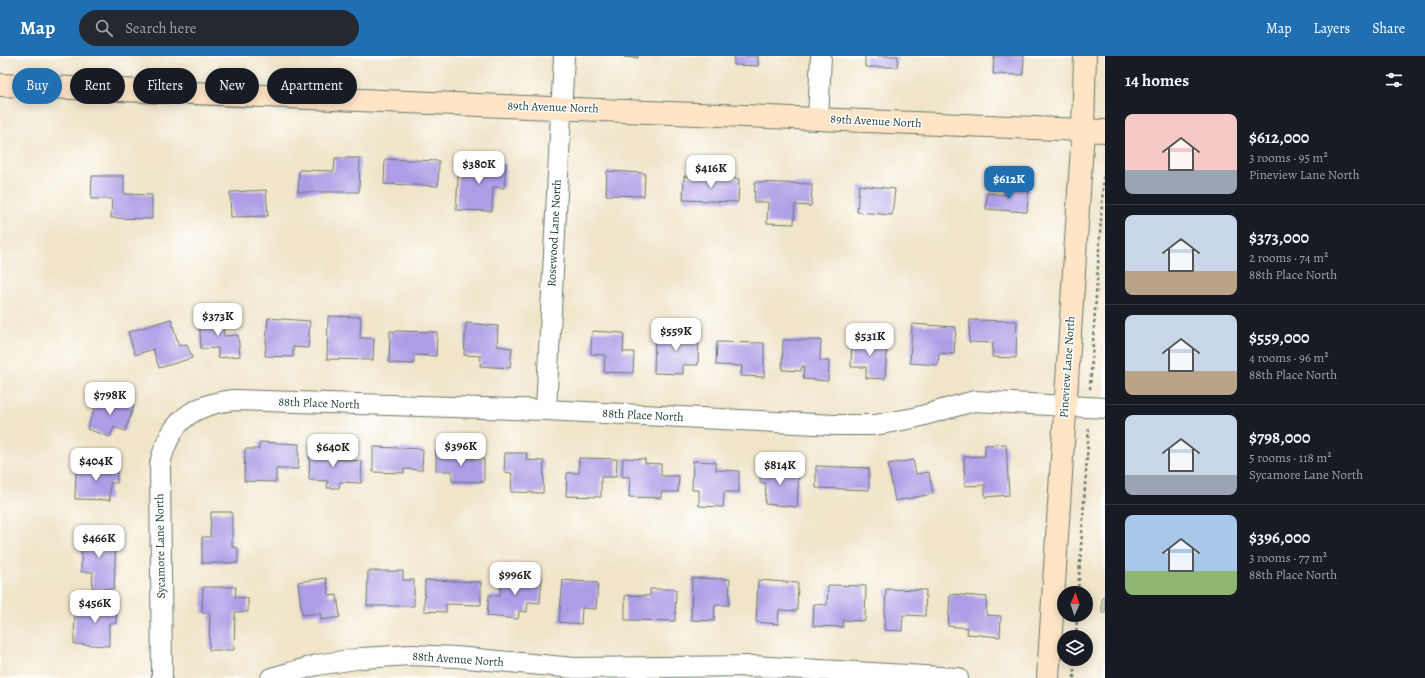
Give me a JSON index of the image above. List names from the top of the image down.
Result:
{
  "streets": {
    "street": [
      "89th Avenue North",
      "Rosewood Lane North",
      "Pineview Lane North",
      "88th Place North",
      "Sycamore Lane North",
      "88th Avenue North"
    ]
  },
  "crossings": [
    ["89th Avenue North", "Rosewood Lane North"],
    ["89th Avenue North", "Pineview Lane North"],
    ["Rosewood Lane North", "88th Place North"],
    ["Pineview Lane North", "88th Place North"],
    ["88th Place North", "Sycamore Lane North"]
  ],
  "north": "top",
  "page": {
    "header": "Map",
    "search": "Search here",
    "nav": ["Map", "Layers", "Share"],
    "heading": "14 homes",
    "chip": [
      "Buy",
      "Rent",
      "Filters",
      "New",
      "Apartment"
    ],
    "list": [
      {
        "name": "$612,000",
        "note": "3 rooms · 95 m² · Pineview Lane North"
      },
      {
        "name": "$373,000",
        "note": "2 rooms · 74 m² · 88th Place North"
      },
      {
        "name": "$559,000",
        "note": "4 rooms · 96 m² · 88th Place North"
      },
      {
        "name": "$798,000",
        "note": "5 rooms · 118 m² · Sycamore Lane North"
      },
      {
        "name": "$396,000",
        "note": "3 rooms · 77 m² · 88th Place North"
      }
    ],
    "price": [
      "$380K",
      "$416K",
      "$612K",
      "$373K",
      "$559K",
      "$531K",
      "$798K",
      "$396K",
      "$640K",
      "$404K",
      "$814K",
      "$466K",
      "$996K",
      "$456K"
    ]
  }
}
